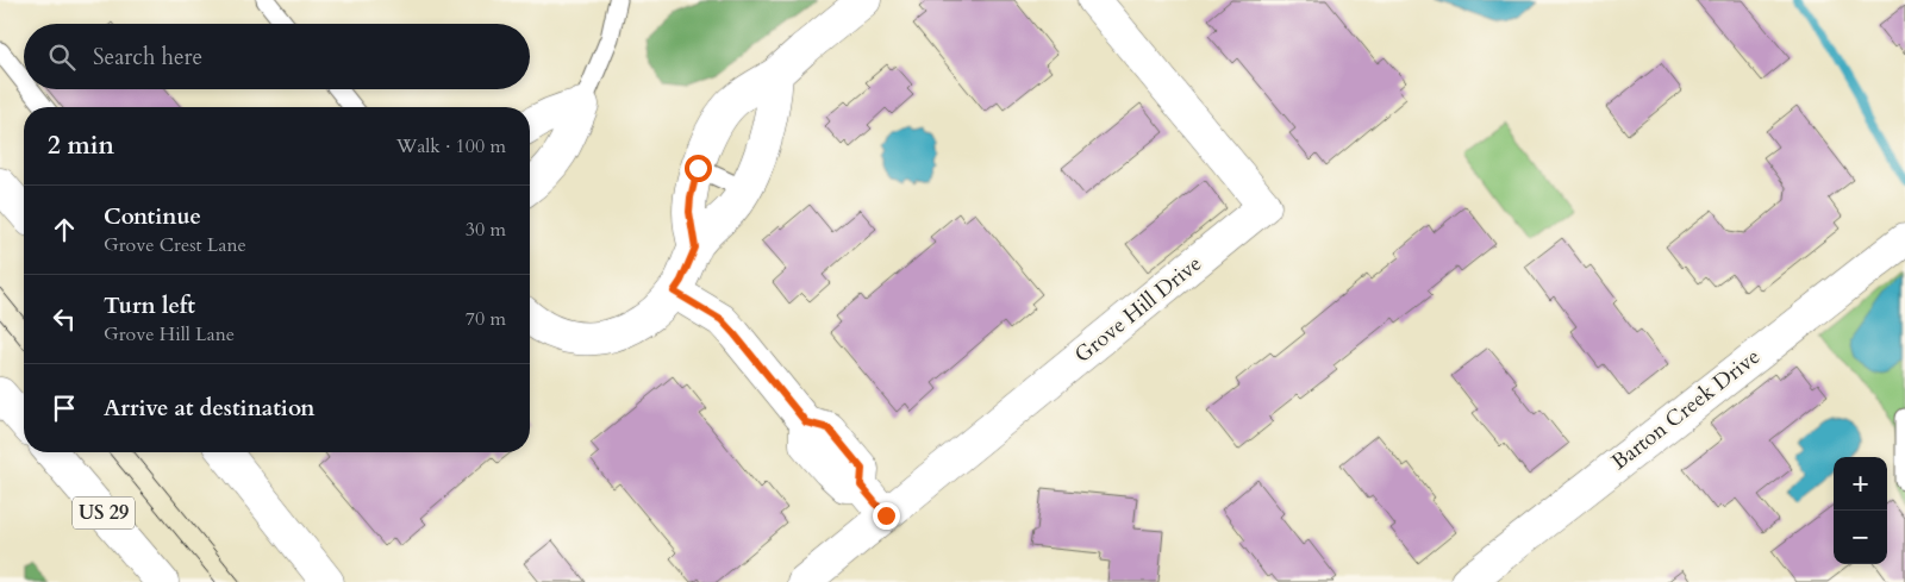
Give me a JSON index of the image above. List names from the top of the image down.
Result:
{
  "streets": {
    "street": ["Grove Hill Drive", "Barton Creek Drive", "US 29"]
  },
  "page": {
    "search": "Search here",
    "heading": ["2 min", "Walk · 100 m"],
    "list": [
      ["Continue", "Grove Crest Lane", "30 m"],
      ["Turn left", "Grove Hill Lane", "70 m"],
      "Arrive at destination"
    ],
    "map_buttons": ["+", "−"]
  }
}
